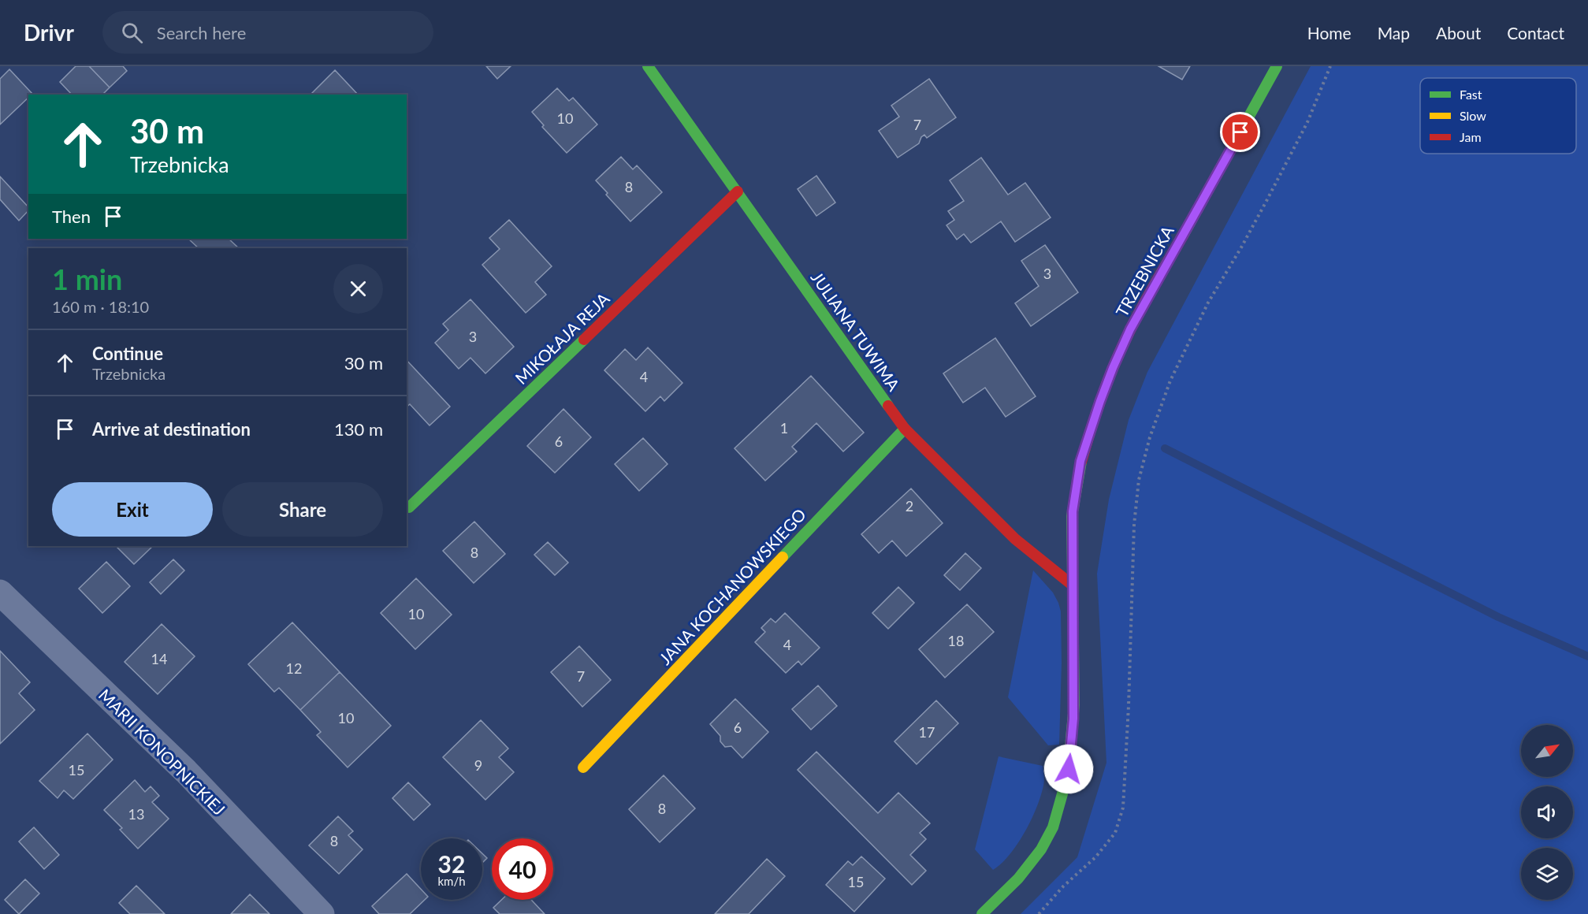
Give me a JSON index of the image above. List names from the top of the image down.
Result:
{
  "streets": {
    "street": [
      "TRZEBNICKA",
      "JULIANA TUWIMA",
      "MIKOŁAJA REJA",
      "JANA KOCHANOWSKIEGO",
      "MARII KONOPNICKIEJ"
    ]
  },
  "crossings": [
    ["TRZEBNICKA", "JULIANA TUWIMA"],
    ["JULIANA TUWIMA", "MIKOŁAJA REJA"],
    ["JULIANA TUWIMA", "JANA KOCHANOWSKIEGO"]
  ],
  "house_numbers": [
    "10",
    "7",
    "8",
    "3",
    "3",
    "4",
    "1",
    "6",
    "2",
    "8",
    "10",
    "18",
    "4",
    "14",
    "12",
    "7",
    "10",
    "6",
    "17",
    "9",
    "15",
    "8",
    "13",
    "8",
    "15"
  ],
  "legend": ["Fast", "Slow", "Jam"],
  "north": "top right",
  "page": {
    "header": "Drivr",
    "search": "Search here",
    "nav": [
      "Home",
      "Map",
      "About",
      "Contact"
    ],
    "turn": ["30 m", "Trzebnicka"],
    "then": "Then",
    "heading": ["1 min", "160 m · 18:10"],
    "list": [
      {
        "name": "Continue",
        "note": "Trzebnicka",
        "value": "30 m"
      },
      {
        "name": "Arrive at destination",
        "value": "130 m"
      }
    ],
    "buttons": ["Exit", "Share"],
    "speed": "32 km/h",
    "limit": "40"
  }
}
